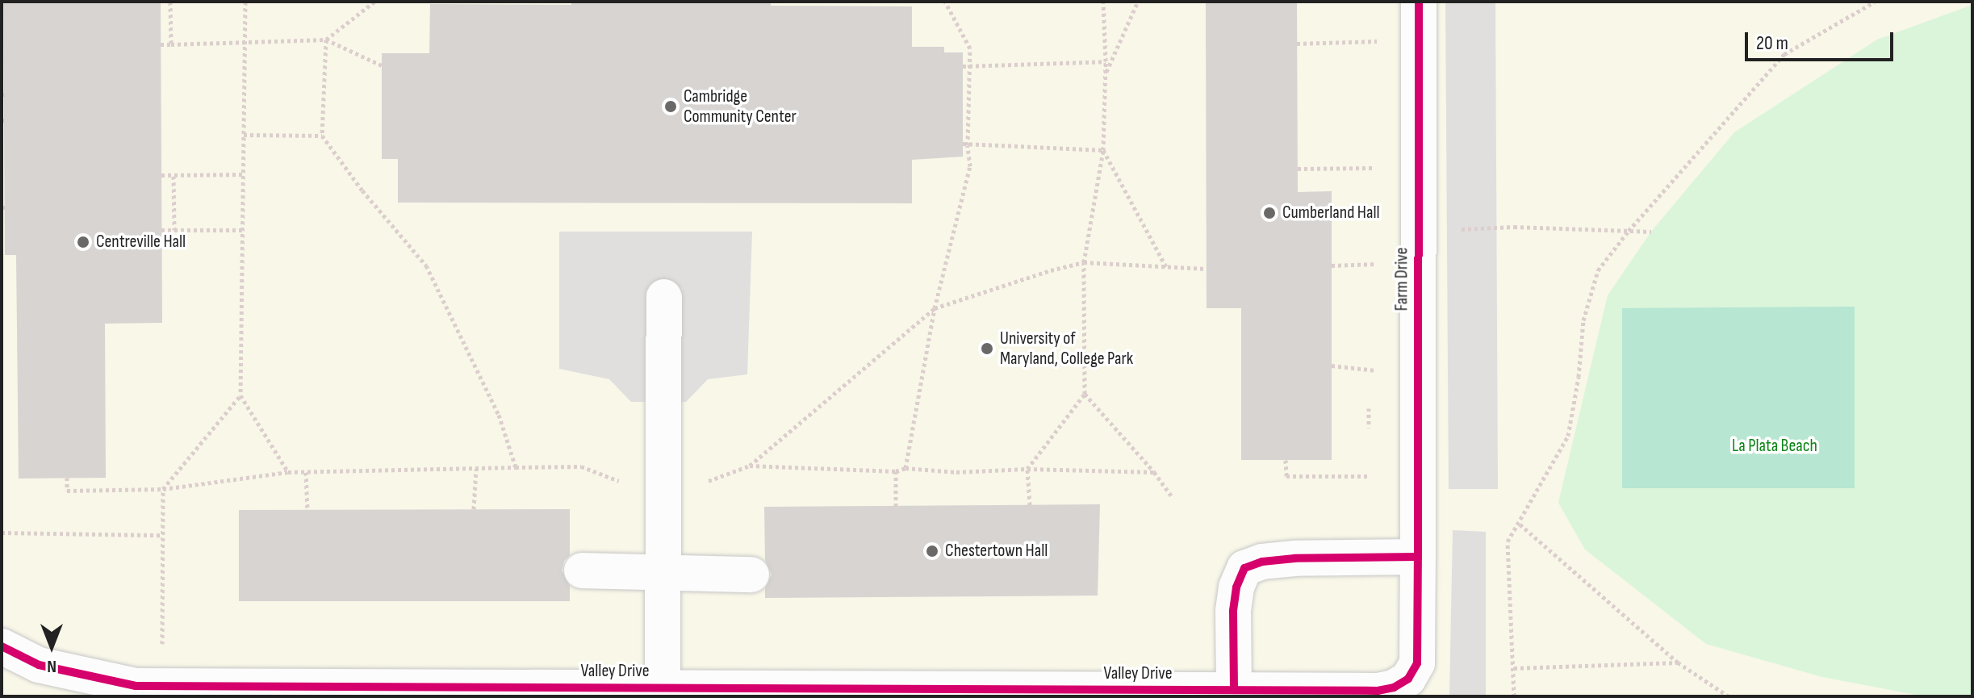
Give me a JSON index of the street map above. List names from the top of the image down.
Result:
{
  "streets": {
    "street": ["Farm Drive", "Valley Drive"]
  },
  "crossings": [
    ["Farm Drive", "Valley Drive"]
  ],
  "parks": ["La Plata Beach"],
  "places": [
    "Cambridge Community Center",
    "Cumberland Hall",
    "Centreville Hall",
    "University of Maryland, College Park",
    "Chestertown Hall"
  ],
  "scale_bar": "20 m",
  "north": "bottom"
}
